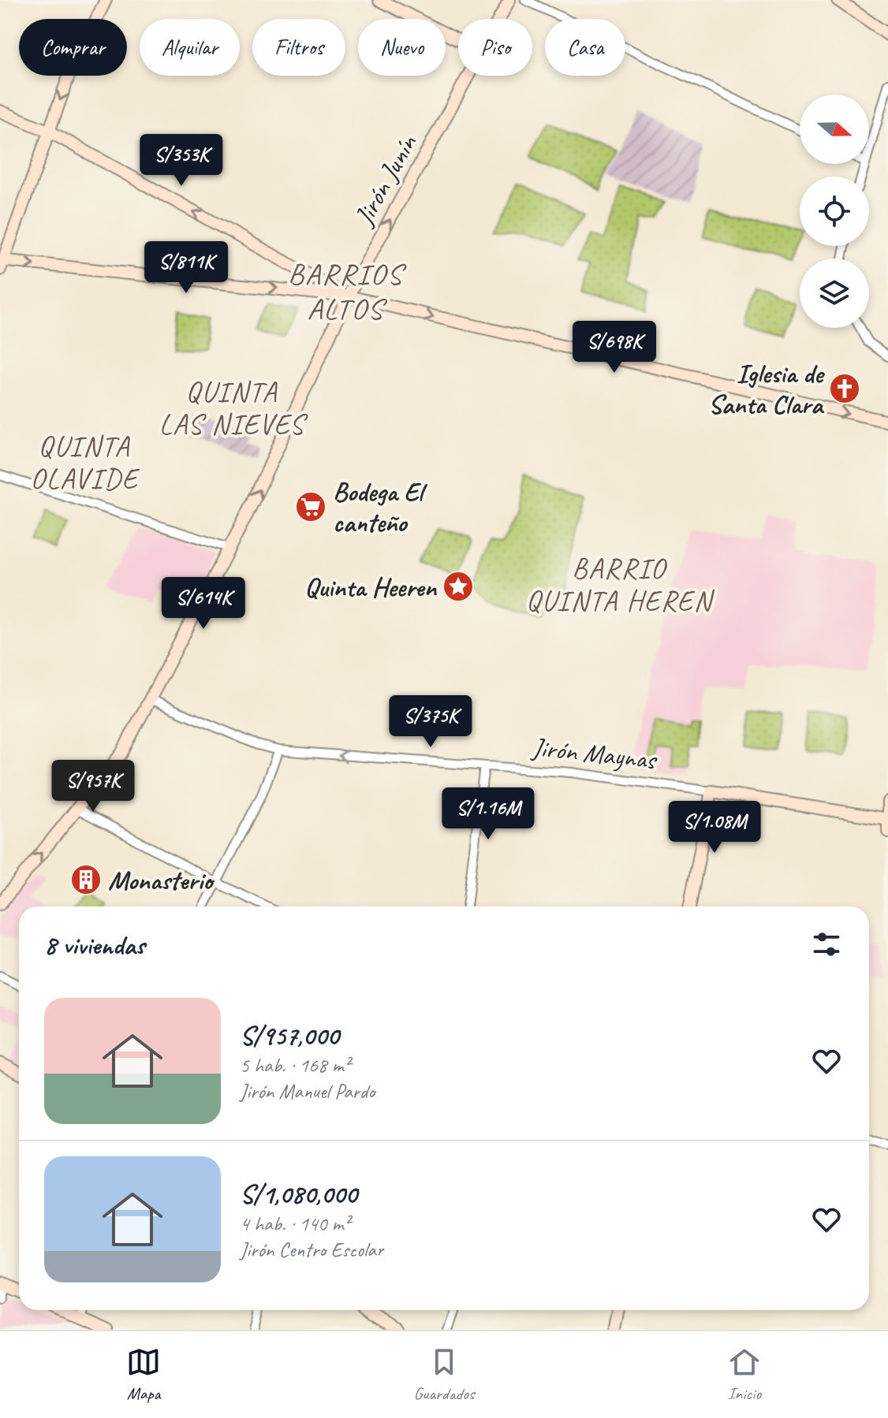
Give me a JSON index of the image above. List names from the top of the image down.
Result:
{
  "streets": {
    "street": ["Jirón Junín", "Jirón Maynas"]
  },
  "crossings": [
    ["Jirón Junín", "Jirón Maynas"]
  ],
  "one_way": ["Jirón Junín"],
  "districts": [
    "BARRIOS ALTOS",
    "QUINTA LAS NIEVES",
    "QUINTA OLAVIDE",
    "BARRIO QUINTA HEREN"
  ],
  "places": {
    "church": ["Iglesia de Santa Clara"],
    "supermarket": ["Bodega El canteño"],
    "place": ["Quinta Heeren"],
    "building": ["Monasterio"]
  },
  "north": "right",
  "page": {
    "chip": [
      "Comprar",
      "Alquilar",
      "Filtros",
      "Nuevo",
      "Piso",
      "Casa"
    ],
    "price": [
      "S/353K",
      "S/811K",
      "S/698K",
      "S/614K",
      "S/375K",
      "S/957K",
      "S/1.16M",
      "S/1.08M"
    ],
    "heading": "8 viviendas",
    "list": [
      {
        "name": "S/957,000",
        "note": "5 hab. · 168 m² · Jirón Manuel Pardo"
      },
      {
        "name": "S/1,080,000",
        "note": "4 hab. · 140 m² · Jirón Centro Escolar"
      }
    ],
    "tabs": ["Mapa", "Guardados", "Inicio"]
  }
}
